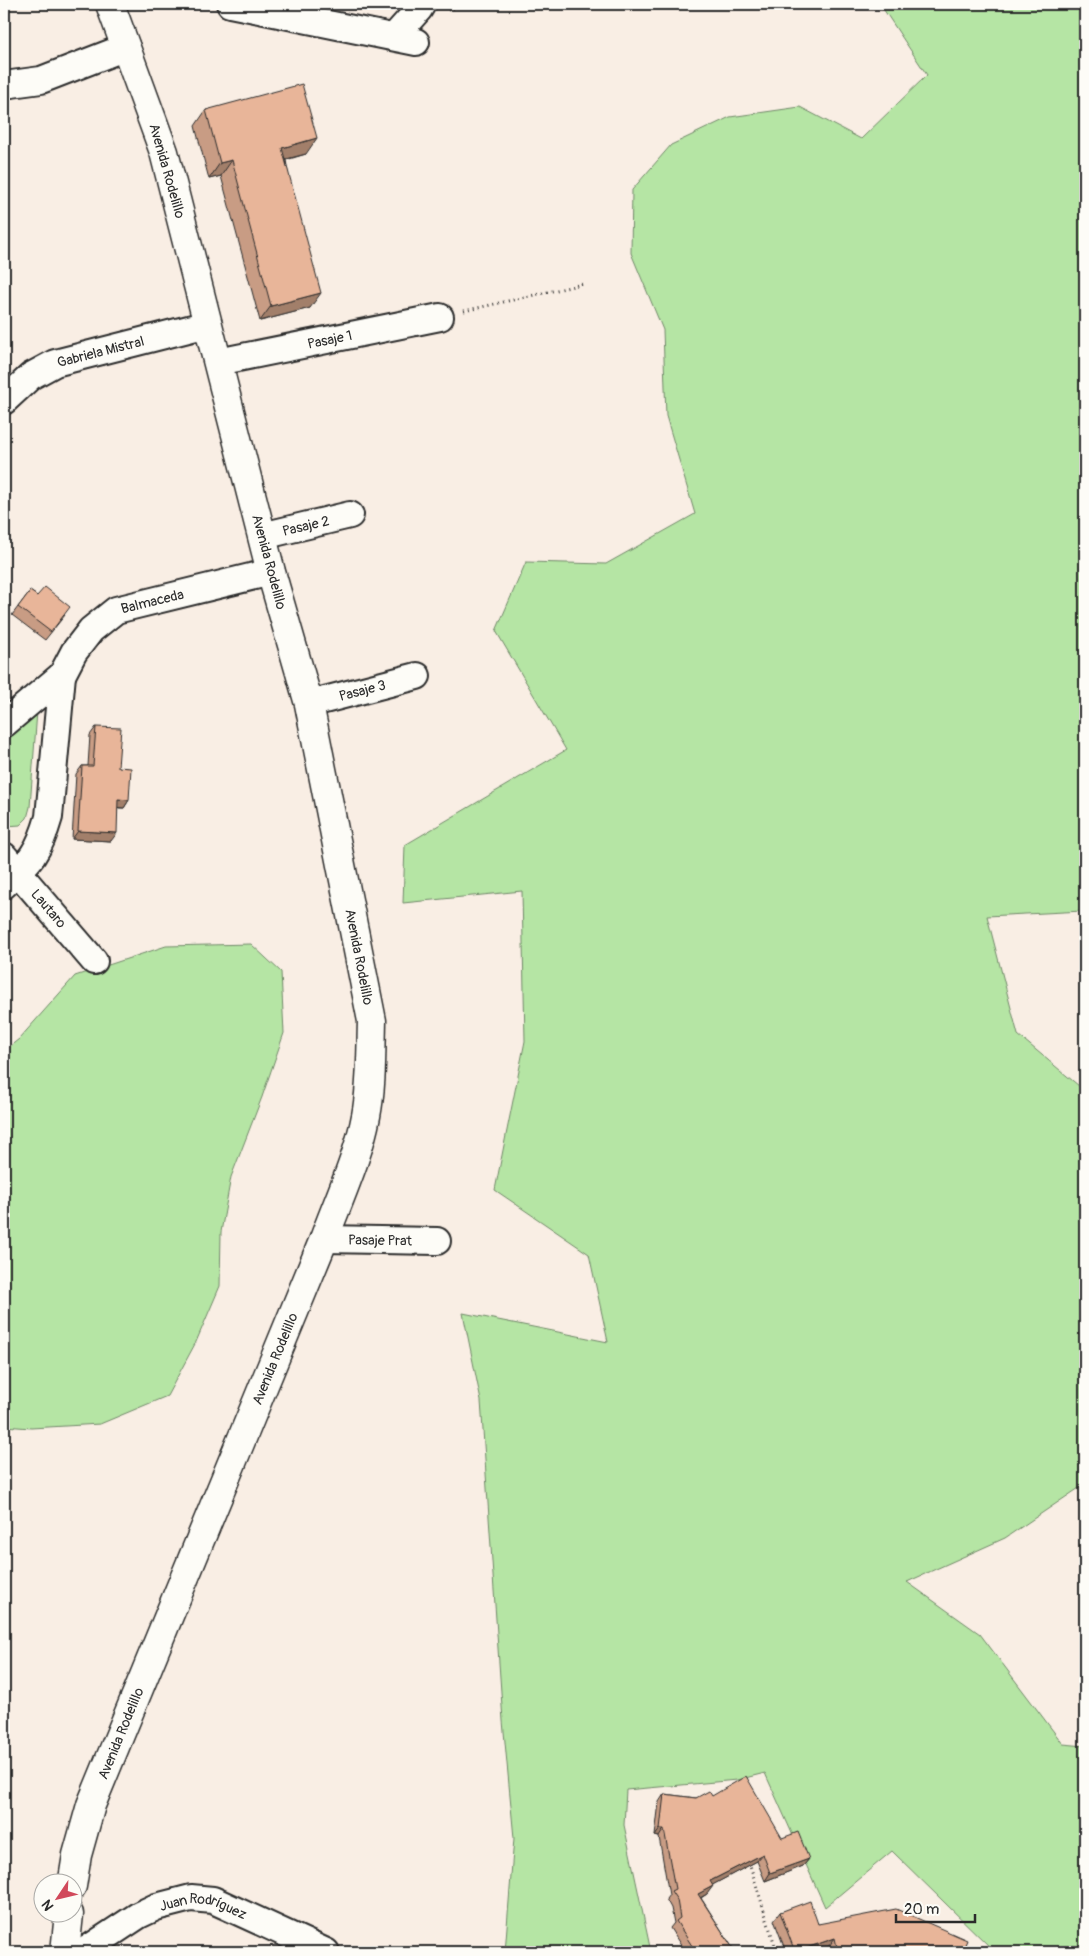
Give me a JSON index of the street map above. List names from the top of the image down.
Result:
{
  "streets": {
    "street": [
      "Avenida Rodelillo",
      "Pasaje 1",
      "Gabriela Mistral",
      "Pasaje 2",
      "Balmaceda",
      "Pasaje 3",
      "Lautaro",
      "Pasaje Prat",
      "Juan Rodríguez"
    ]
  },
  "crossings": [
    ["Avenida Rodelillo", "Pasaje 1"],
    ["Avenida Rodelillo", "Gabriela Mistral"],
    ["Avenida Rodelillo", "Pasaje 2"],
    ["Avenida Rodelillo", "Balmaceda"],
    ["Avenida Rodelillo", "Pasaje 3"],
    ["Avenida Rodelillo", "Pasaje Prat"],
    ["Balmaceda", "Lautaro"]
  ],
  "scale_bar": "20 m",
  "north": "bottom left"
}
